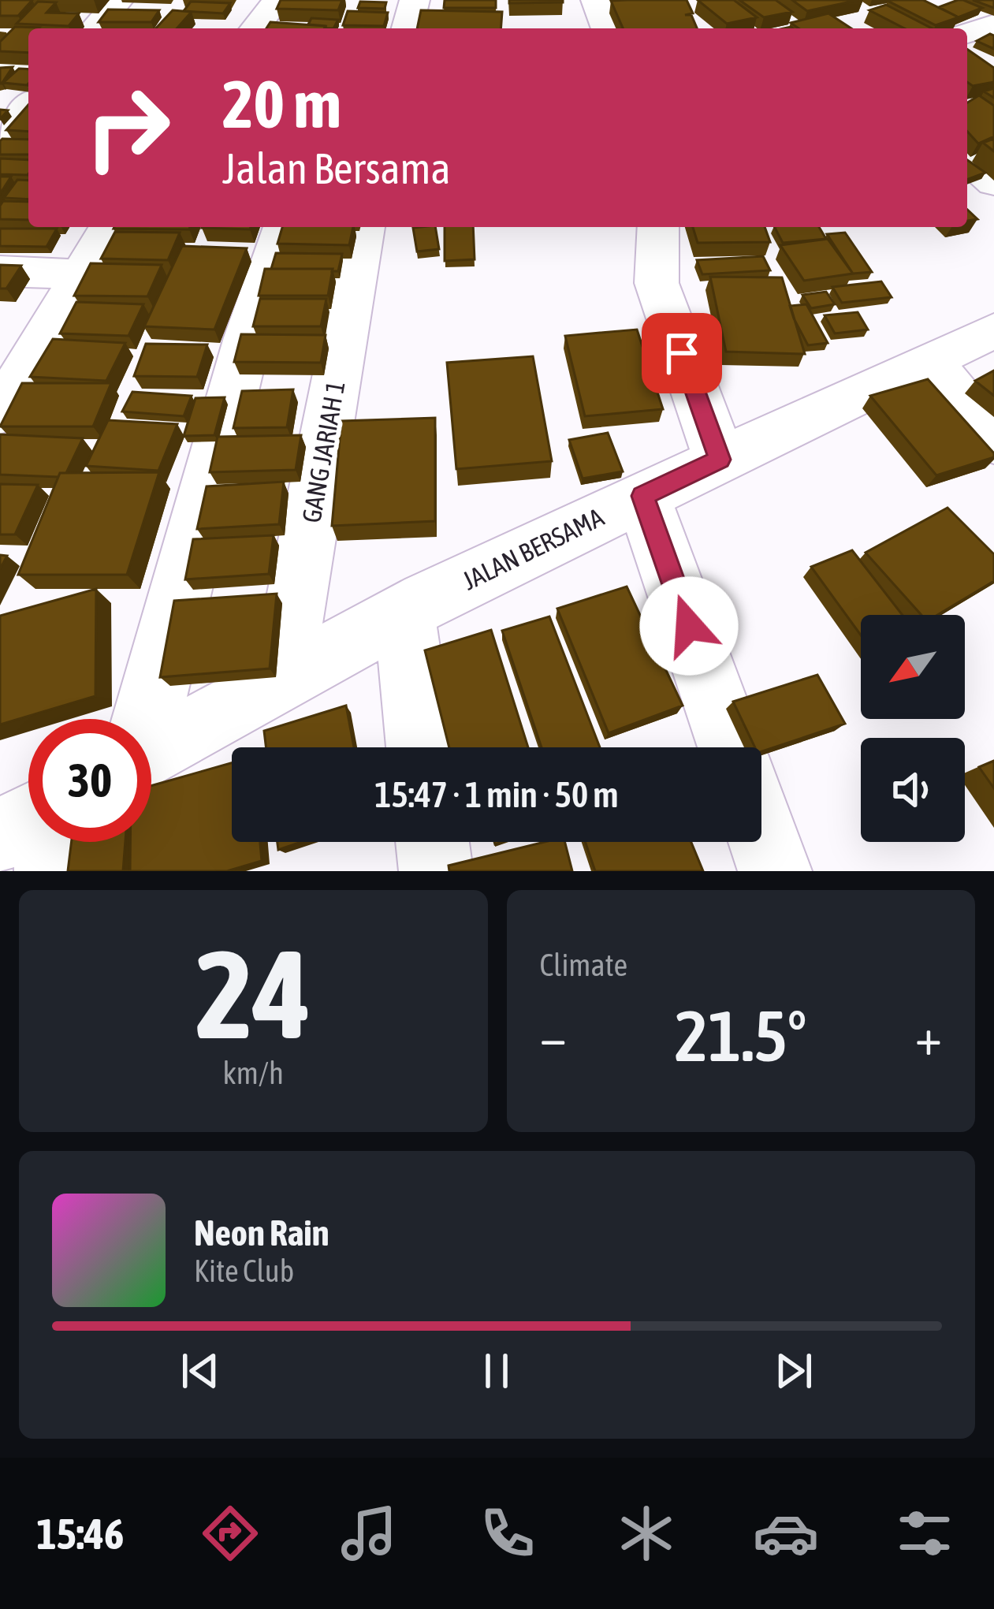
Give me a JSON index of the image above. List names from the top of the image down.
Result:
{
  "streets": {
    "street": ["GANG JARIAH 1", "JALAN BERSAMA"]
  },
  "crossings": [
    ["GANG JARIAH 1", "JALAN BERSAMA"]
  ],
  "north": "bottom left",
  "page": {
    "turn": ["20 m", "Jalan Bersama"],
    "limit": "30",
    "trip": "15:47 · 1 min · 50 m",
    "tile": [
      ["24", "km/h"],
      "Climate"
    ],
    "heat": ["−", "21.5°", "+"],
    "song": ["Neon Rain", "Kite Club"],
    "tabs": "15:46"
  }
}
